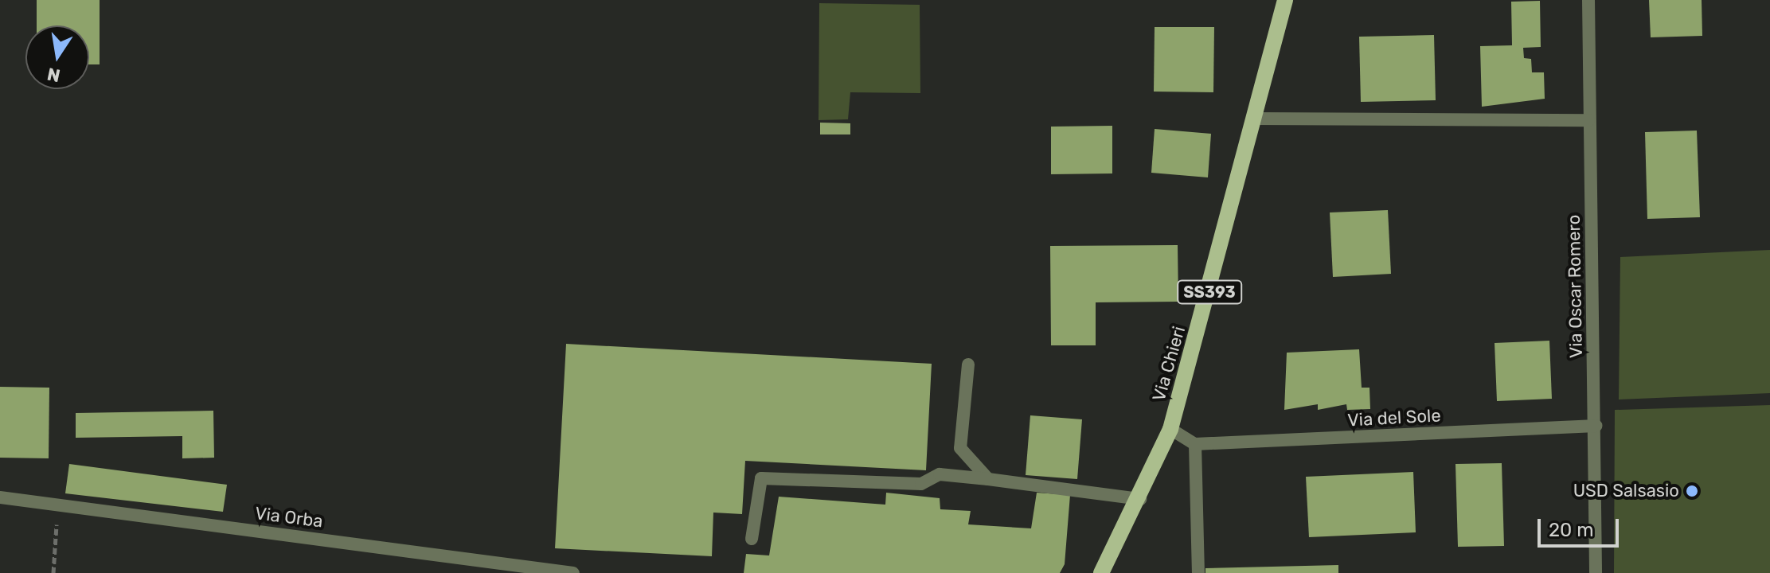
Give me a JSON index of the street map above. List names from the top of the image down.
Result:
{
  "streets": {
    "main road": ["SS393", "Via Chieri"],
    "street": ["Via Oscar Romero", "Via del Sole", "Via Orba"]
  },
  "crossings": [
    ["Via Oscar Romero", "Via del Sole"]
  ],
  "places": ["USD Salsasio"],
  "scale_bar": "20 m",
  "north": "bottom"
}
